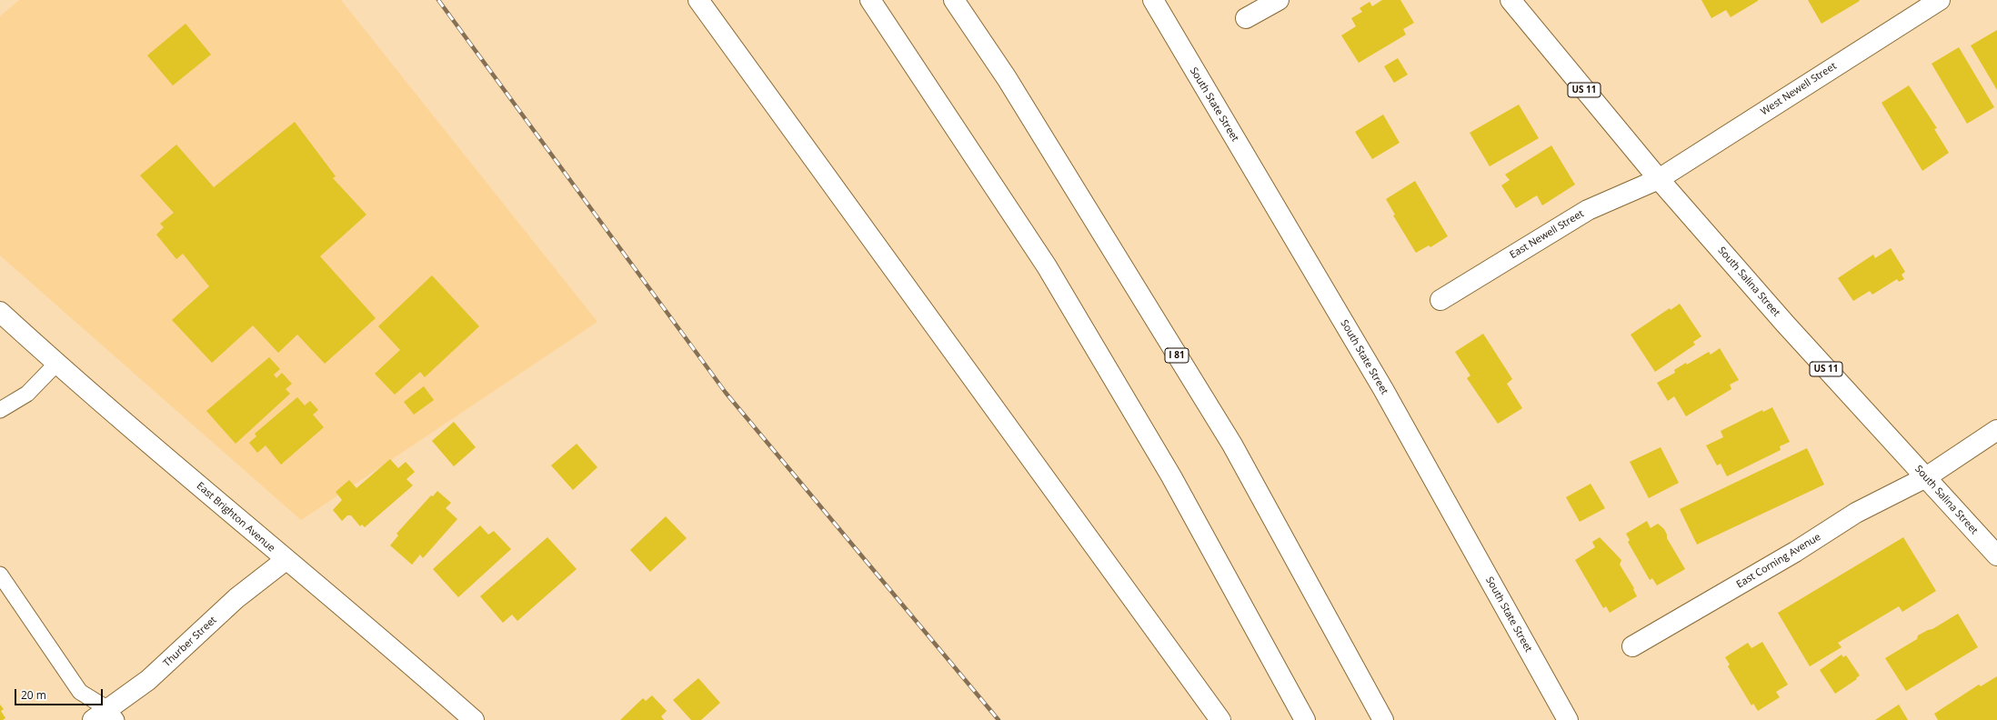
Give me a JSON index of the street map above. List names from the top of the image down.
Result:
{
  "streets": {
    "main road": [
      "West Newell Street",
      "US 11",
      "South State Street",
      "East Newell Street",
      "South Salina Street",
      "I 81",
      "East Brighton Avenue",
      "East Corning Avenue",
      "Thurber Street"
    ]
  },
  "crossings": [
    ["West Newell Street", "East Newell Street"],
    ["West Newell Street", "South Salina Street"],
    ["East Newell Street", "South Salina Street"],
    ["South Salina Street", "East Corning Avenue"],
    ["East Brighton Avenue", "Thurber Street"]
  ],
  "scale_bar": "20 m"
}
